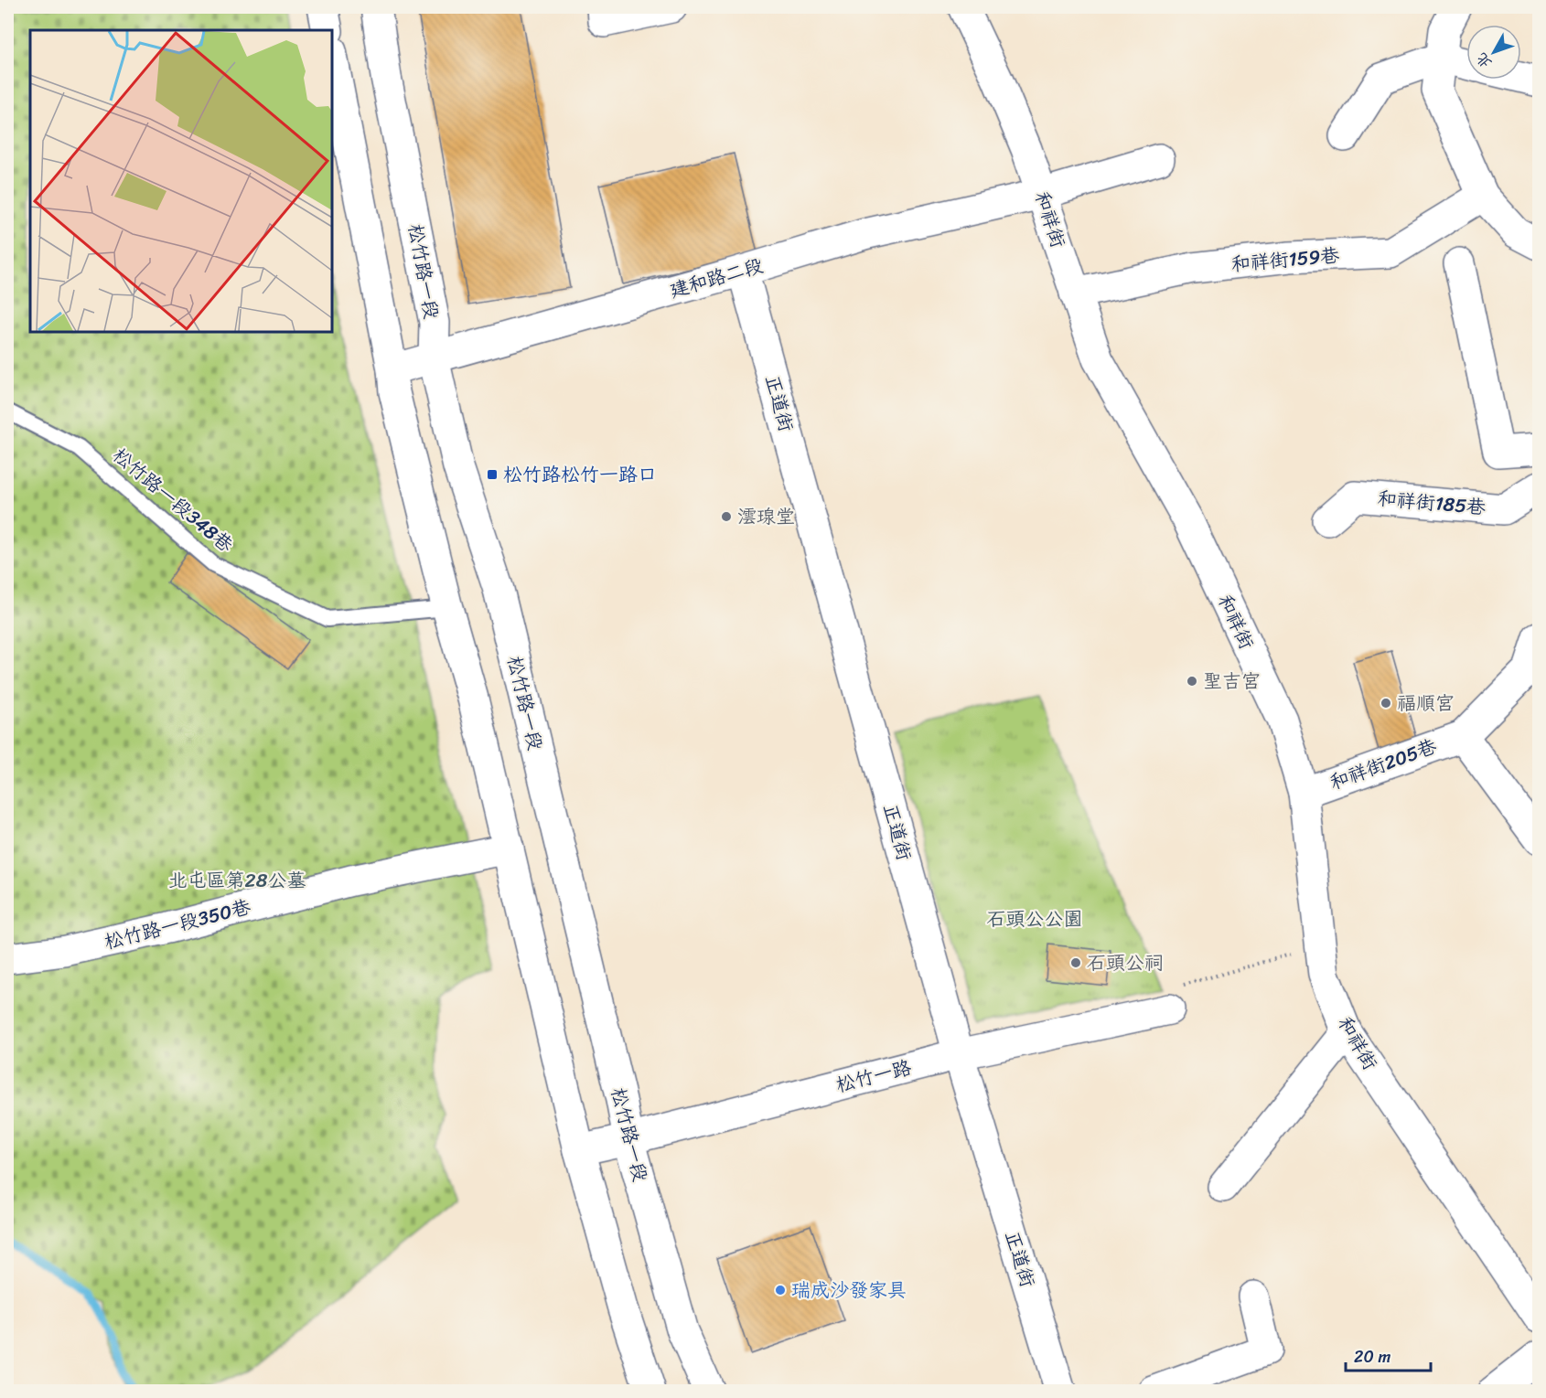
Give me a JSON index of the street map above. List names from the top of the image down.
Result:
{
  "streets": {
    "street": [
      "和祥街",
      "和祥街159巷",
      "松竹路一段",
      "建和路二段",
      "正道街",
      "和祥街185巷",
      "和祥街205巷",
      "松竹路一段350巷",
      "松竹一路"
    ],
    "lane": ["松竹路一段348巷"]
  },
  "crossings": [
    ["和祥街", "和祥街159巷"],
    ["和祥街", "建和路二段"],
    ["和祥街", "和祥街205巷"],
    ["松竹路一段", "建和路二段"],
    ["松竹路一段", "松竹一路"],
    ["建和路二段", "正道街"],
    ["正道街", "松竹一路"]
  ],
  "parks": ["北屯區第28公墓", "石頭公公園"],
  "places": {
    "transit": ["松竹路松竹一路口"],
    "other": [
      "澐瑔堂",
      "聖吉宮",
      "福順宮",
      "石頭公祠",
      "瑞成沙發家具"
    ]
  },
  "scale_bar": "20 m",
  "north": "bottom left"
}
